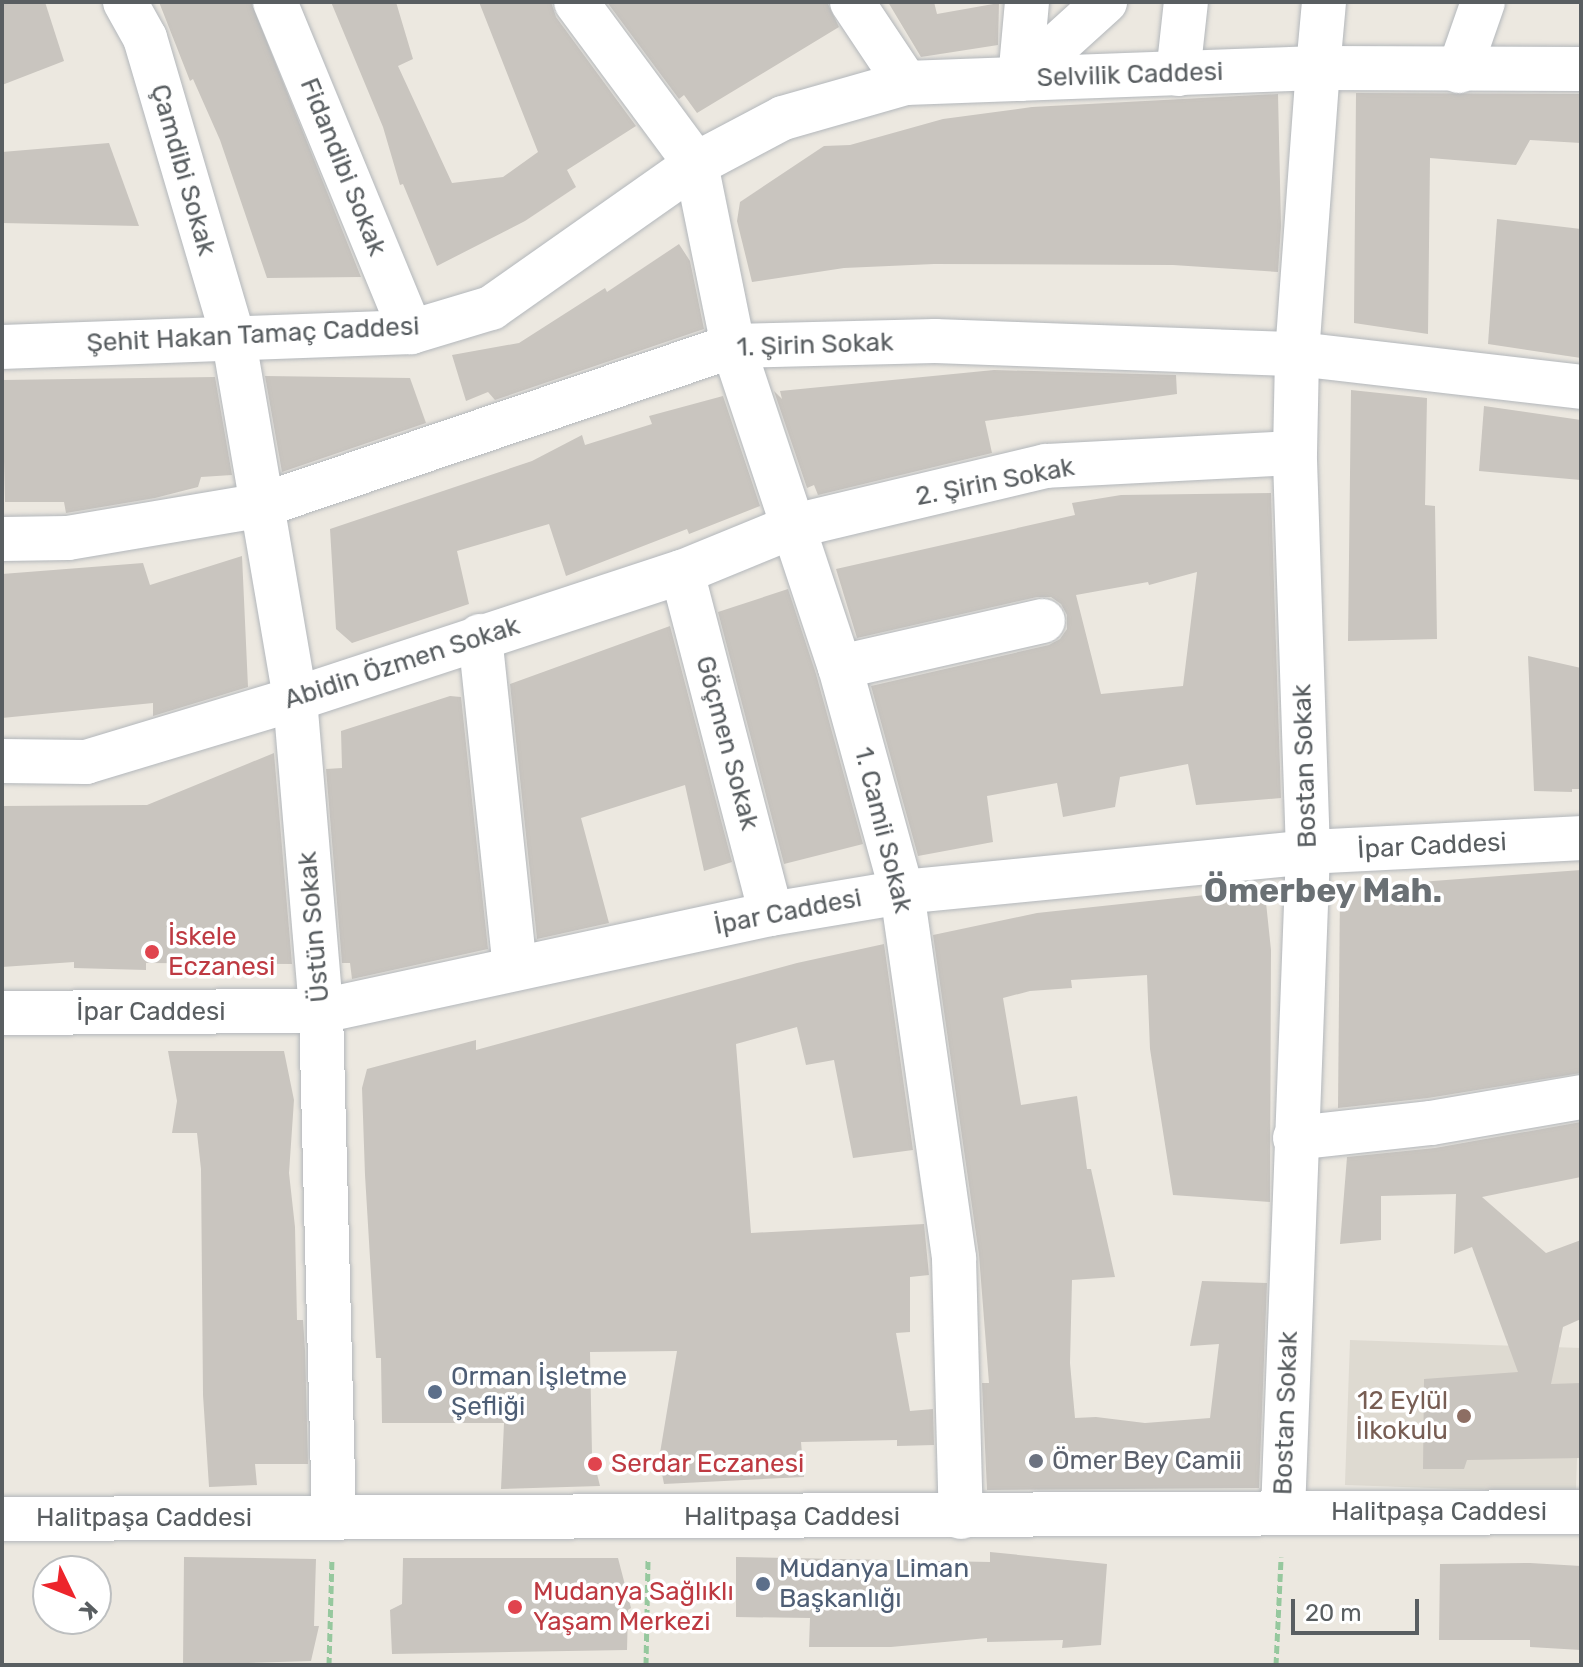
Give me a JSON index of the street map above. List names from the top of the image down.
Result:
{
  "streets": {
    "street": [
      "Selvilik Caddesi",
      "Fidandibi Sokak",
      "Çamdibi Sokak",
      "Şehit Hakan Tamaç Caddesi",
      "1. Şirin Sokak",
      "2. Şirin Sokak",
      "Abidin Özmen Sokak",
      "Göçmen Sokak",
      "Bostan Sokak",
      "1. Camii Sokak",
      "İpar Caddesi",
      "Üstün Sokak",
      "Halitpaşa Caddesi"
    ]
  },
  "crossings": [
    ["Selvilik Caddesi", "Şehit Hakan Tamaç Caddesi"],
    ["Selvilik Caddesi", "Bostan Sokak"],
    ["Selvilik Caddesi", "1. Camii Sokak"],
    ["Fidandibi Sokak", "Şehit Hakan Tamaç Caddesi"],
    ["Çamdibi Sokak", "Şehit Hakan Tamaç Caddesi"],
    ["Çamdibi Sokak", "Üstün Sokak"],
    ["Şehit Hakan Tamaç Caddesi", "1. Camii Sokak"],
    ["Şehit Hakan Tamaç Caddesi", "Üstün Sokak"],
    ["1. Şirin Sokak", "Bostan Sokak"],
    ["1. Şirin Sokak", "1. Camii Sokak"],
    ["1. Şirin Sokak", "Üstün Sokak"],
    ["2. Şirin Sokak", "Abidin Özmen Sokak"],
    ["2. Şirin Sokak", "Bostan Sokak"],
    ["2. Şirin Sokak", "1. Camii Sokak"],
    ["Abidin Özmen Sokak", "Göçmen Sokak"],
    ["Abidin Özmen Sokak", "1. Camii Sokak"],
    ["Abidin Özmen Sokak", "Üstün Sokak"],
    ["Göçmen Sokak", "İpar Caddesi"],
    ["Bostan Sokak", "İpar Caddesi"],
    ["Bostan Sokak", "Halitpaşa Caddesi"],
    ["1. Camii Sokak", "İpar Caddesi"],
    ["1. Camii Sokak", "Halitpaşa Caddesi"],
    ["İpar Caddesi", "Üstün Sokak"],
    ["Üstün Sokak", "Halitpaşa Caddesi"]
  ],
  "districts": ["Ömerbey Mah."],
  "places": [
    "İskele Eczanesi",
    "Orman İşletme Şefliği",
    "12 Eylül İlkokulu",
    "Ömer Bey Camii",
    "Serdar Eczanesi",
    "Mudanya Liman Başkanlığı",
    "Mudanya Sağlıklı Yaşam Merkezi"
  ],
  "scale_bar": "20 m",
  "north": "bottom right"
}
